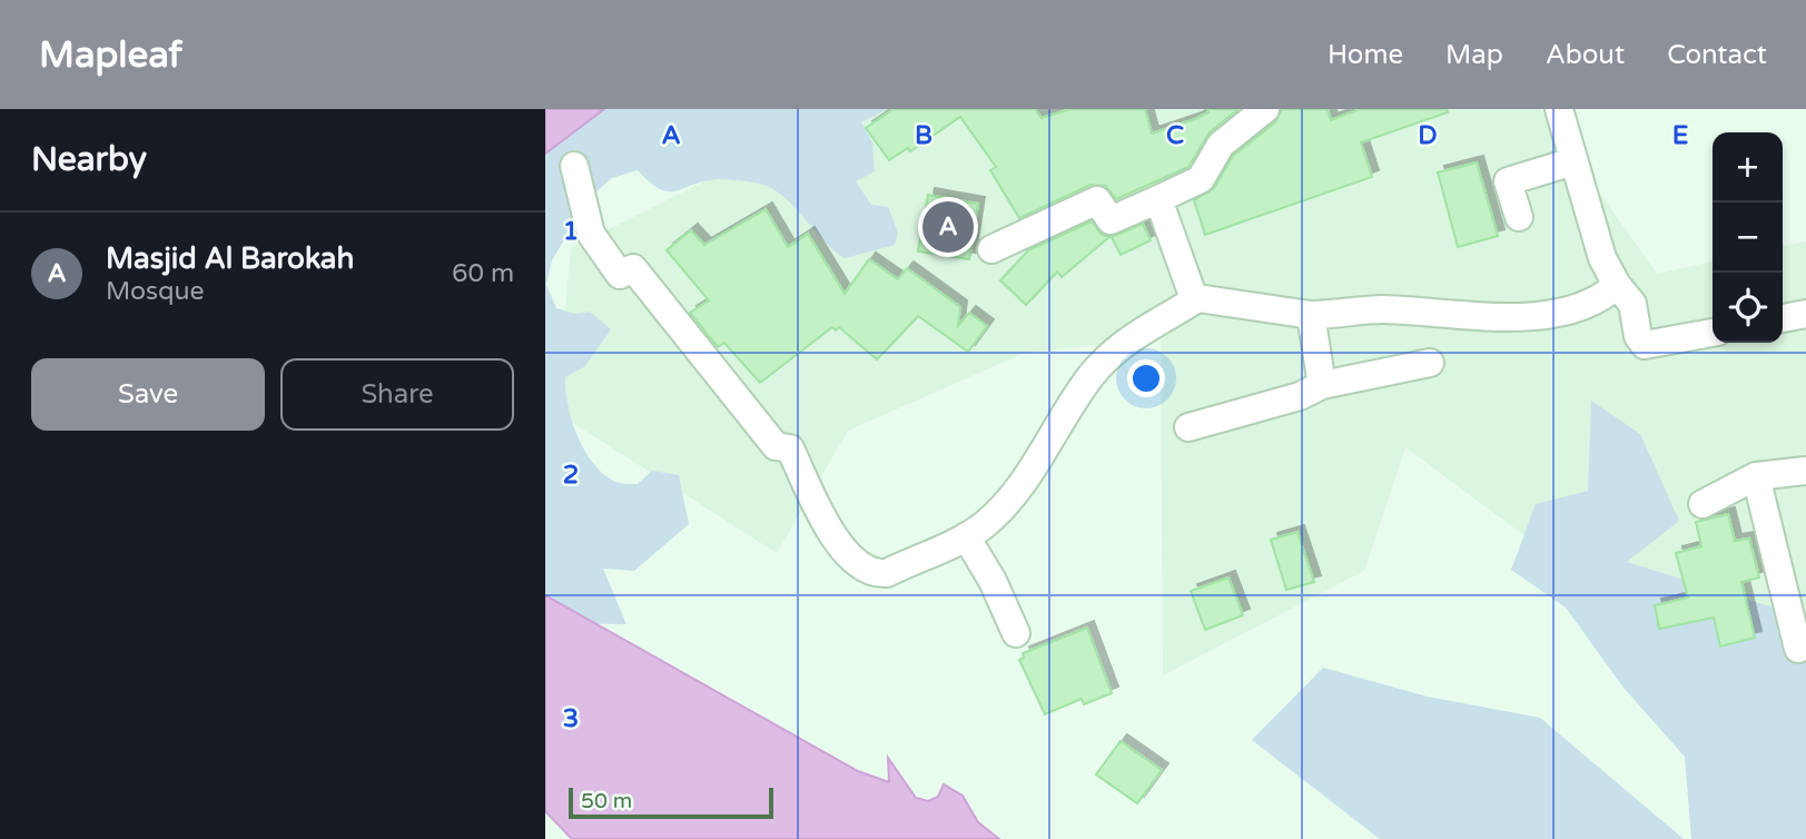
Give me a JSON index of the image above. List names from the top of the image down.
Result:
{
  "scale_bar": "50 m",
  "page": {
    "header": "Mapleaf",
    "nav": [
      "Home",
      "Map",
      "About",
      "Contact"
    ],
    "heading": "Nearby",
    "map_buttons": ["+", "−"],
    "pins": "A",
    "list": [
      {
        "mark": "A",
        "name": "Masjid Al Barokah",
        "note": "Mosque",
        "value": "60 m"
      }
    ],
    "buttons": ["Save", "Share"],
    "scale": "50 m"
  },
  "grid": {
    "columns": [
      "A",
      "B",
      "C",
      "D",
      "E"
    ],
    "rows": ["1", "2", "3"]
  }
}
